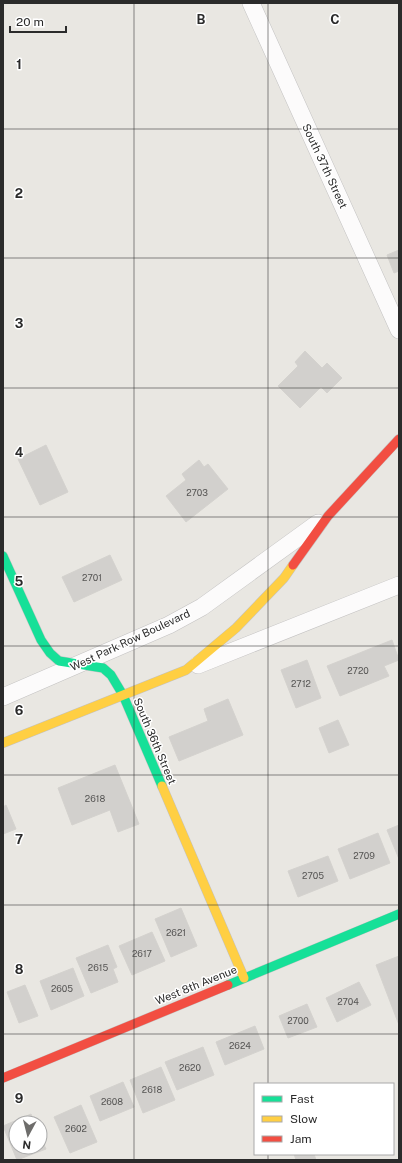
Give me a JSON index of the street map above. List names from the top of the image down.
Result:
{
  "streets": {
    "street": [
      "South 37th Street",
      "West Park Row Boulevard",
      "South 36th Street",
      "West 8th Avenue"
    ]
  },
  "crossings": [
    ["West Park Row Boulevard", "South 36th Street"],
    ["South 36th Street", "West 8th Avenue"]
  ],
  "house_numbers": [
    "2703",
    "2701",
    "2720",
    "2712",
    "2618",
    "2709",
    "2705",
    "2621",
    "2617",
    "2615",
    "2605",
    "2704",
    "2700",
    "2624",
    "2620",
    "2618",
    "2608",
    "2602"
  ],
  "legend": ["Fast", "Slow", "Jam"],
  "scale_bar": "20 m",
  "north": "bottom",
  "grid": {
    "columns": ["B", "C"],
    "rows": [
      "1",
      "2",
      "3",
      "4",
      "5",
      "6",
      "7",
      "8",
      "9"
    ]
  }
}
